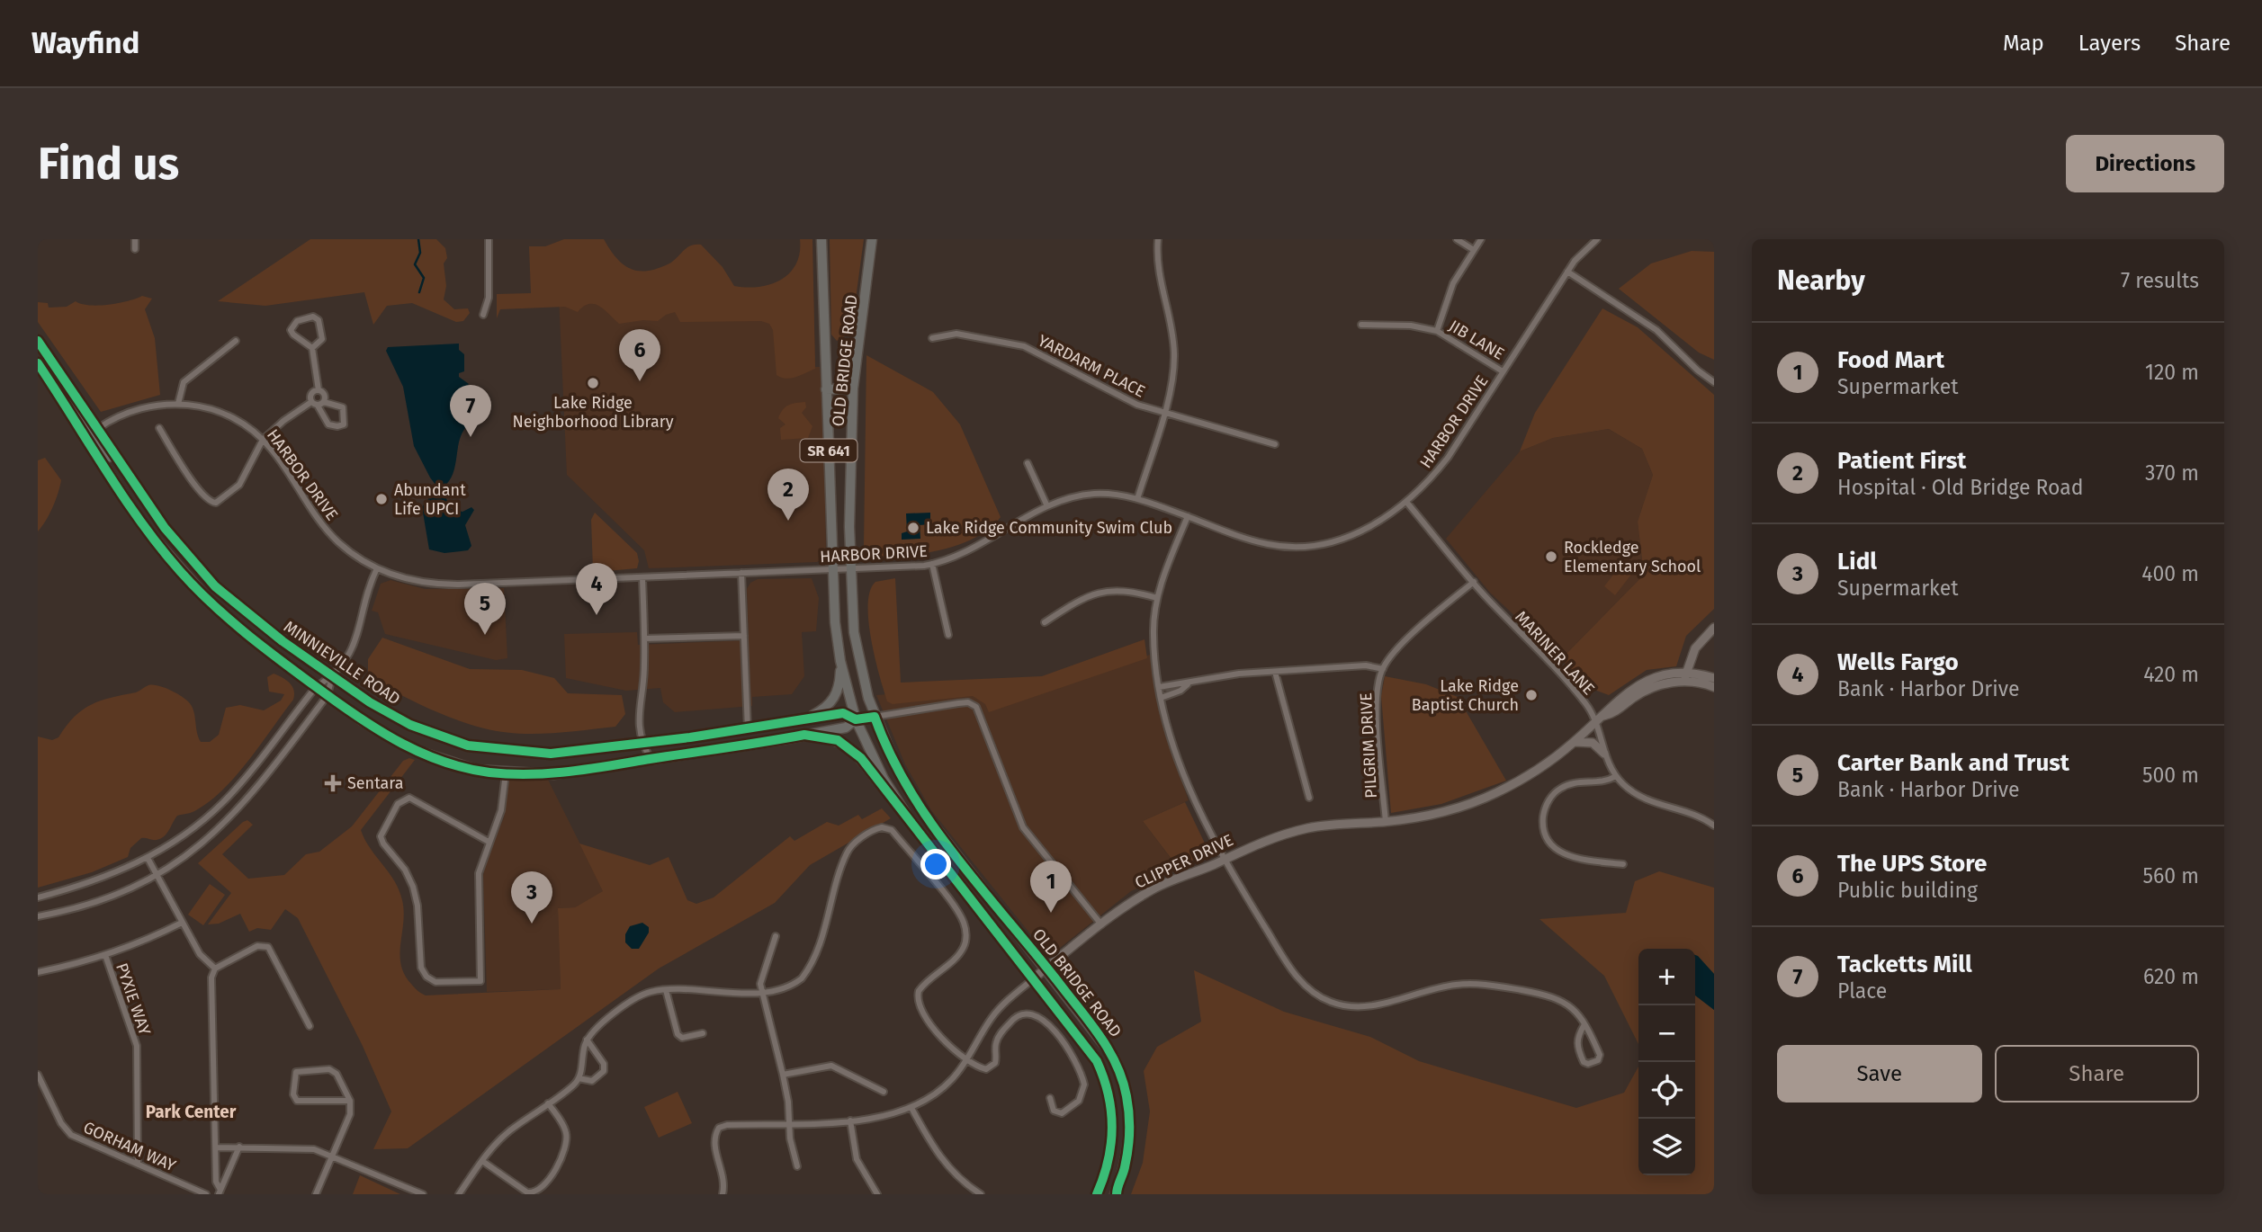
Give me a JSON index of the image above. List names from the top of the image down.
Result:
{
  "streets": {
    "main road": ["OLD BRIDGE ROAD", "SR 641", "MINNIEVILLE ROAD"],
    "street": [
      "JIB LANE",
      "YARDARM PLACE",
      "HARBOR DRIVE",
      "MARINER LANE",
      "PILGRIM DRIVE",
      "CLIPPER DRIVE",
      "PYXIE WAY",
      "GORHAM WAY"
    ]
  },
  "crossings": [
    ["JIB LANE", "HARBOR DRIVE"],
    ["OLD BRIDGE ROAD", "HARBOR DRIVE"],
    ["OLD BRIDGE ROAD", "MINNIEVILLE ROAD"],
    ["OLD BRIDGE ROAD", "CLIPPER DRIVE"],
    ["HARBOR DRIVE", "MARINER LANE"],
    ["HARBOR DRIVE", "MINNIEVILLE ROAD"],
    ["MARINER LANE", "CLIPPER DRIVE"],
    ["PILGRIM DRIVE", "CLIPPER DRIVE"],
    ["PYXIE WAY", "GORHAM WAY"]
  ],
  "districts": ["Park Center"],
  "places": {
    "other": [
      "Lake Ridge Neighborhood Library",
      "Abundant Life UPCI",
      "Lake Ridge Community Swim Club",
      "Rockledge Elementary School",
      "Lake Ridge Baptist Church"
    ],
    "health": ["Sentara"]
  },
  "page": {
    "header": "Wayfind",
    "nav": ["Map", "Layers", "Share"],
    "buttons": [
      "Directions",
      ["Save", "Share"]
    ],
    "title": "Find us",
    "heading": ["Nearby", "7 results"],
    "list": [
      {
        "mark": "1",
        "name": "Food Mart",
        "note": "Supermarket",
        "value": "120 m"
      },
      {
        "mark": "2",
        "name": "Patient First",
        "note": "Hospital · Old Bridge Road",
        "value": "370 m"
      },
      {
        "mark": "3",
        "name": "Lidl",
        "note": "Supermarket",
        "value": "400 m"
      },
      {
        "mark": "4",
        "name": "Wells Fargo",
        "note": "Bank · Harbor Drive",
        "value": "420 m"
      },
      {
        "mark": "5",
        "name": "Carter Bank and Trust",
        "note": "Bank · Harbor Drive",
        "value": "500 m"
      },
      {
        "mark": "6",
        "name": "The UPS Store",
        "note": "Public building",
        "value": "560 m"
      },
      {
        "mark": "7",
        "name": "Tacketts Mill",
        "note": "Place",
        "value": "620 m"
      }
    ],
    "pins": [
      "6",
      "7",
      "2",
      "4",
      "5",
      "1",
      "3"
    ],
    "map_buttons": ["+", "−"]
  }
}
